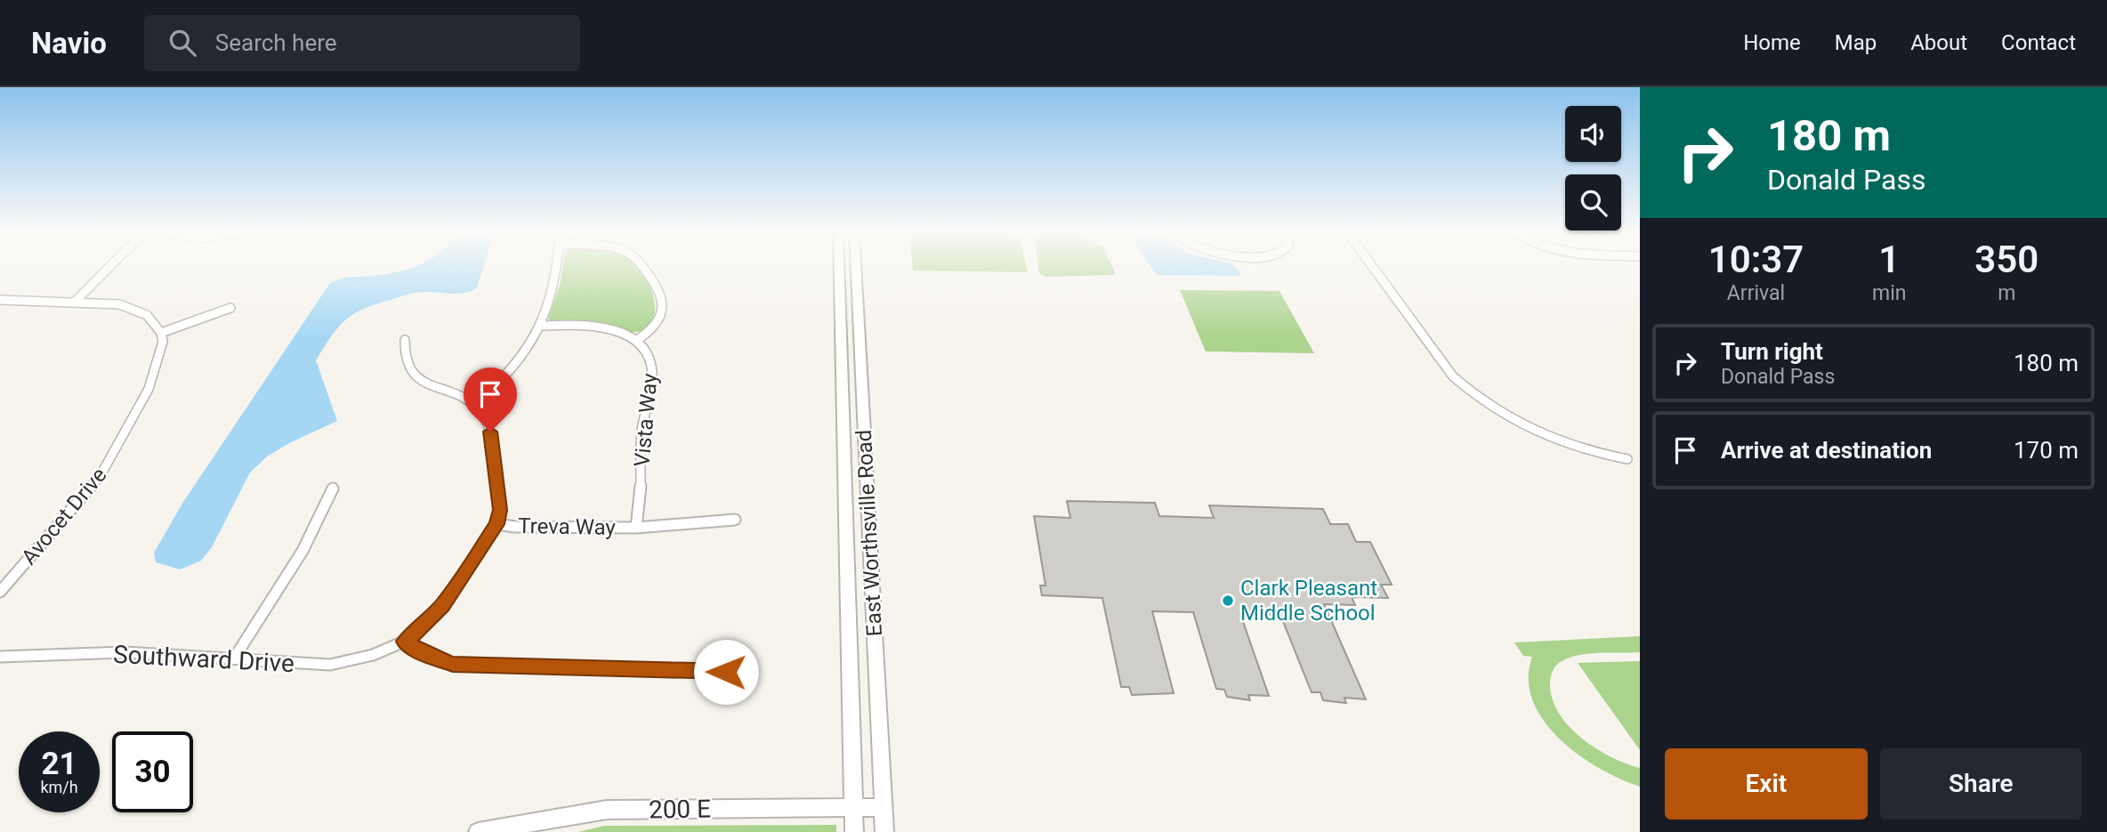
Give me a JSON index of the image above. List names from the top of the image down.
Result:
{
  "streets": {
    "main road": ["East Worthsville Road", "200 E"],
    "street": [
      "Vista Way",
      "Avocet Drive",
      "Treva Way",
      "Southward Drive"
    ]
  },
  "crossings": [
    ["Vista Way", "Treva Way"],
    ["Treva Way", "Southward Drive"],
    ["East Worthsville Road", "200 E"]
  ],
  "places": ["Clark Pleasant Middle School"],
  "page": {
    "header": "Navio",
    "search": "Search here",
    "nav": [
      "Home",
      "Map",
      "About",
      "Contact"
    ],
    "turn": ["180 m", "Donald Pass"],
    "eta": [
      "10:37",
      "Arrival",
      "1",
      "min",
      "350",
      "m"
    ],
    "list": [
      {
        "name": "Turn right",
        "note": "Donald Pass",
        "value": "180 m"
      },
      {
        "name": "Arrive at destination",
        "value": "170 m"
      }
    ],
    "speed": "21 km/h",
    "limit": "30",
    "buttons": ["Exit", "Share"]
  }
}
